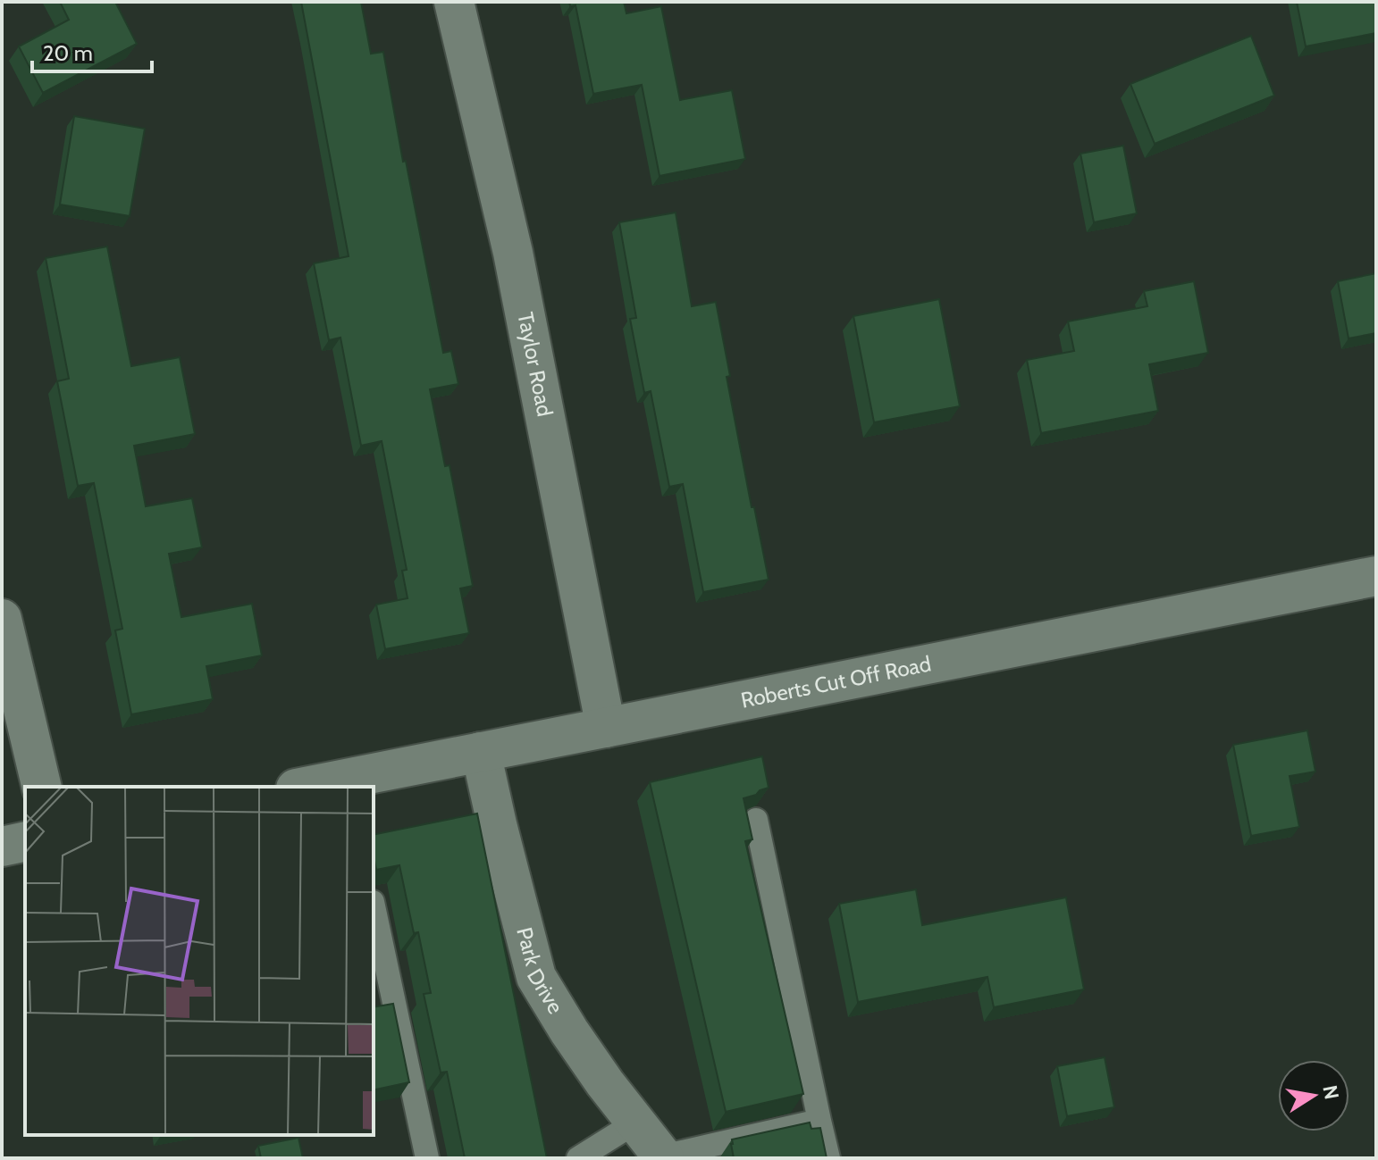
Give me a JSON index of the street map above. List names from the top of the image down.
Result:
{
  "streets": {
    "street": ["Taylor Road", "Roberts Cut Off Road", "Park Drive"]
  },
  "crossings": [
    ["Taylor Road", "Roberts Cut Off Road"],
    ["Roberts Cut Off Road", "Park Drive"]
  ],
  "scale_bar": "20 m",
  "north": "right"
}
